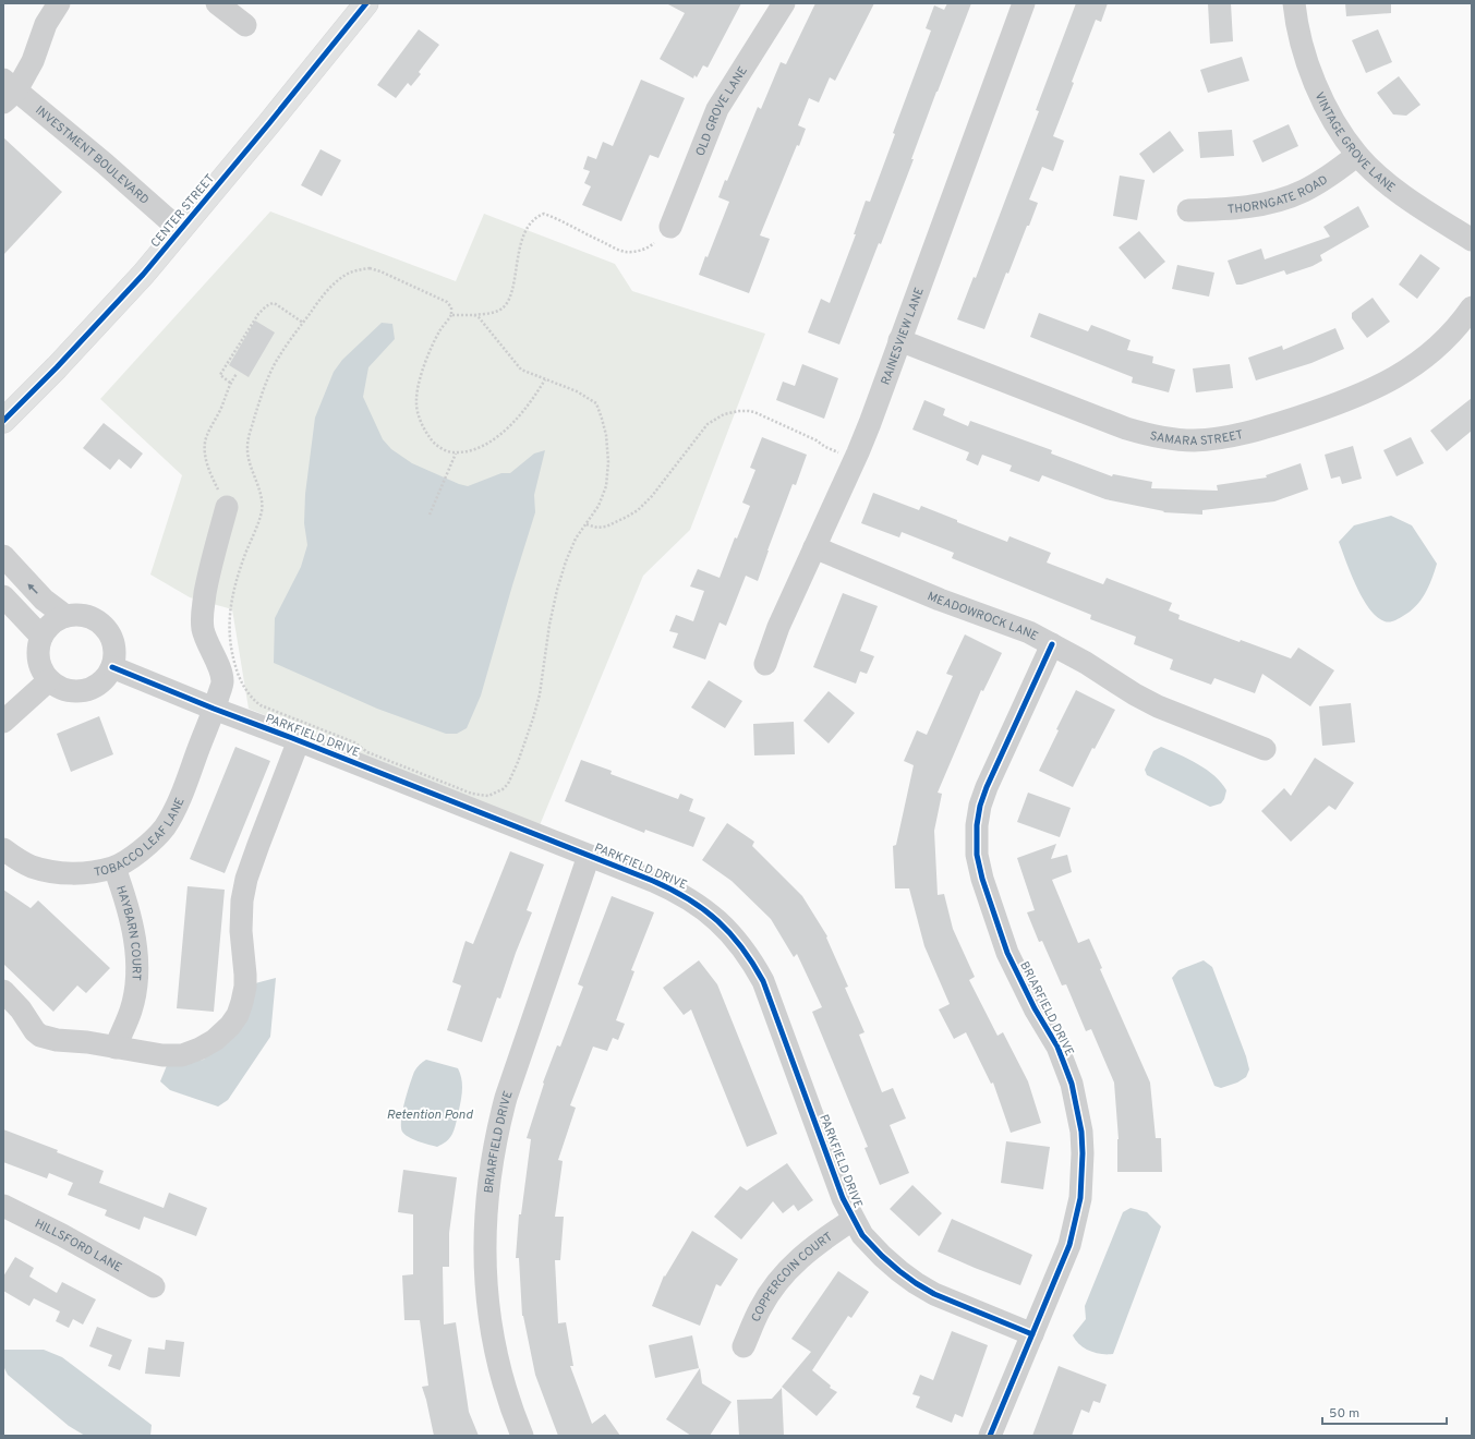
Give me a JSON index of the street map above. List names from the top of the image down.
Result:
{
  "streets": {
    "main road": ["CENTER STREET"],
    "street": [
      "OLD GROVE LANE",
      "VINTAGE GROVE LANE",
      "INVESTMENT BOULEVARD",
      "THORNGATE ROAD",
      "RAINESVIEW LANE",
      "SAMARA STREET",
      "MEADOWROCK LANE",
      "PARKFIELD DRIVE",
      "TOBACCO LEAF LANE",
      "HAYBARN COURT",
      "BRIARFIELD DRIVE",
      "HILLSFORD LANE",
      "COPPERCOIN COURT"
    ]
  },
  "crossings": [
    ["VINTAGE GROVE LANE", "THORNGATE ROAD"],
    ["INVESTMENT BOULEVARD", "CENTER STREET"],
    ["RAINESVIEW LANE", "SAMARA STREET"],
    ["RAINESVIEW LANE", "MEADOWROCK LANE"],
    ["MEADOWROCK LANE", "BRIARFIELD DRIVE"],
    ["PARKFIELD DRIVE", "TOBACCO LEAF LANE"],
    ["PARKFIELD DRIVE", "BRIARFIELD DRIVE"],
    ["PARKFIELD DRIVE", "COPPERCOIN COURT"],
    ["TOBACCO LEAF LANE", "HAYBARN COURT"]
  ],
  "water": ["Retention Pond"],
  "scale_bar": "50 m"
}
